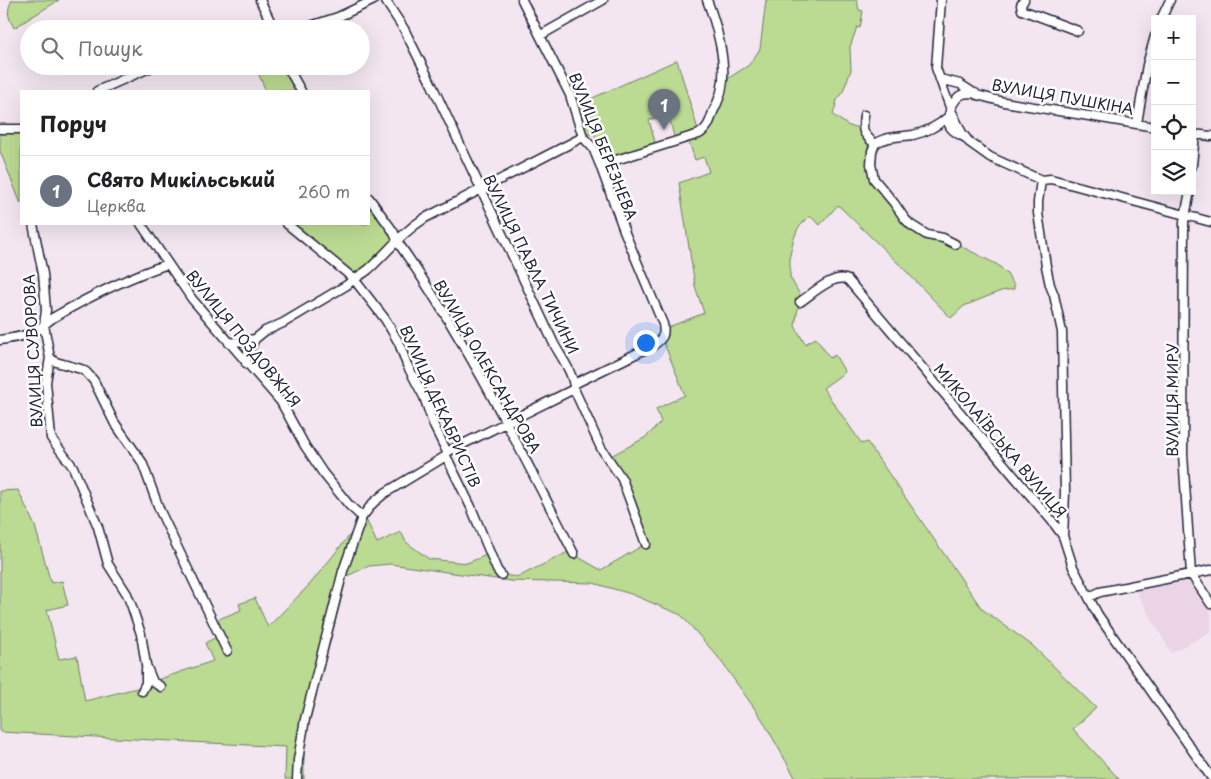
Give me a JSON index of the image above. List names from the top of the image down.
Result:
{
  "streets": {
    "street": [
      "ВУЛИЦЯ ПУШКІНА",
      "ВУЛИЦЯ БЕРЕЗНЕВА",
      "ВУЛИЦЯ ПАВЛА ТИЧИНИ",
      "ВУЛИЦЯ ПОЗДОВЖНЯ",
      "ВУЛИЦЯ СУВОРОВА",
      "ВУЛИЦЯ ОЛЕКСАНДРОВА",
      "ВУЛИЦЯ МИРУ",
      "ВУЛИЦЯ ДЕКАБРИСТІВ",
      "МИКОЛАЇВСЬКА ВУЛИЦЯ"
    ]
  },
  "crossings": [
    ["ВУЛИЦЯ БЕРЕЗНЕВА", "ВУЛИЦЯ ПАВЛА ТИЧИНИ"]
  ],
  "page": {
    "map_buttons": ["+", "−"],
    "search": "Пошук",
    "pins": "1",
    "heading": "Поруч",
    "list": [
      {
        "mark": "1",
        "name": "Свято Микільський",
        "note": "Церква",
        "value": "260 m"
      }
    ]
  }
}
